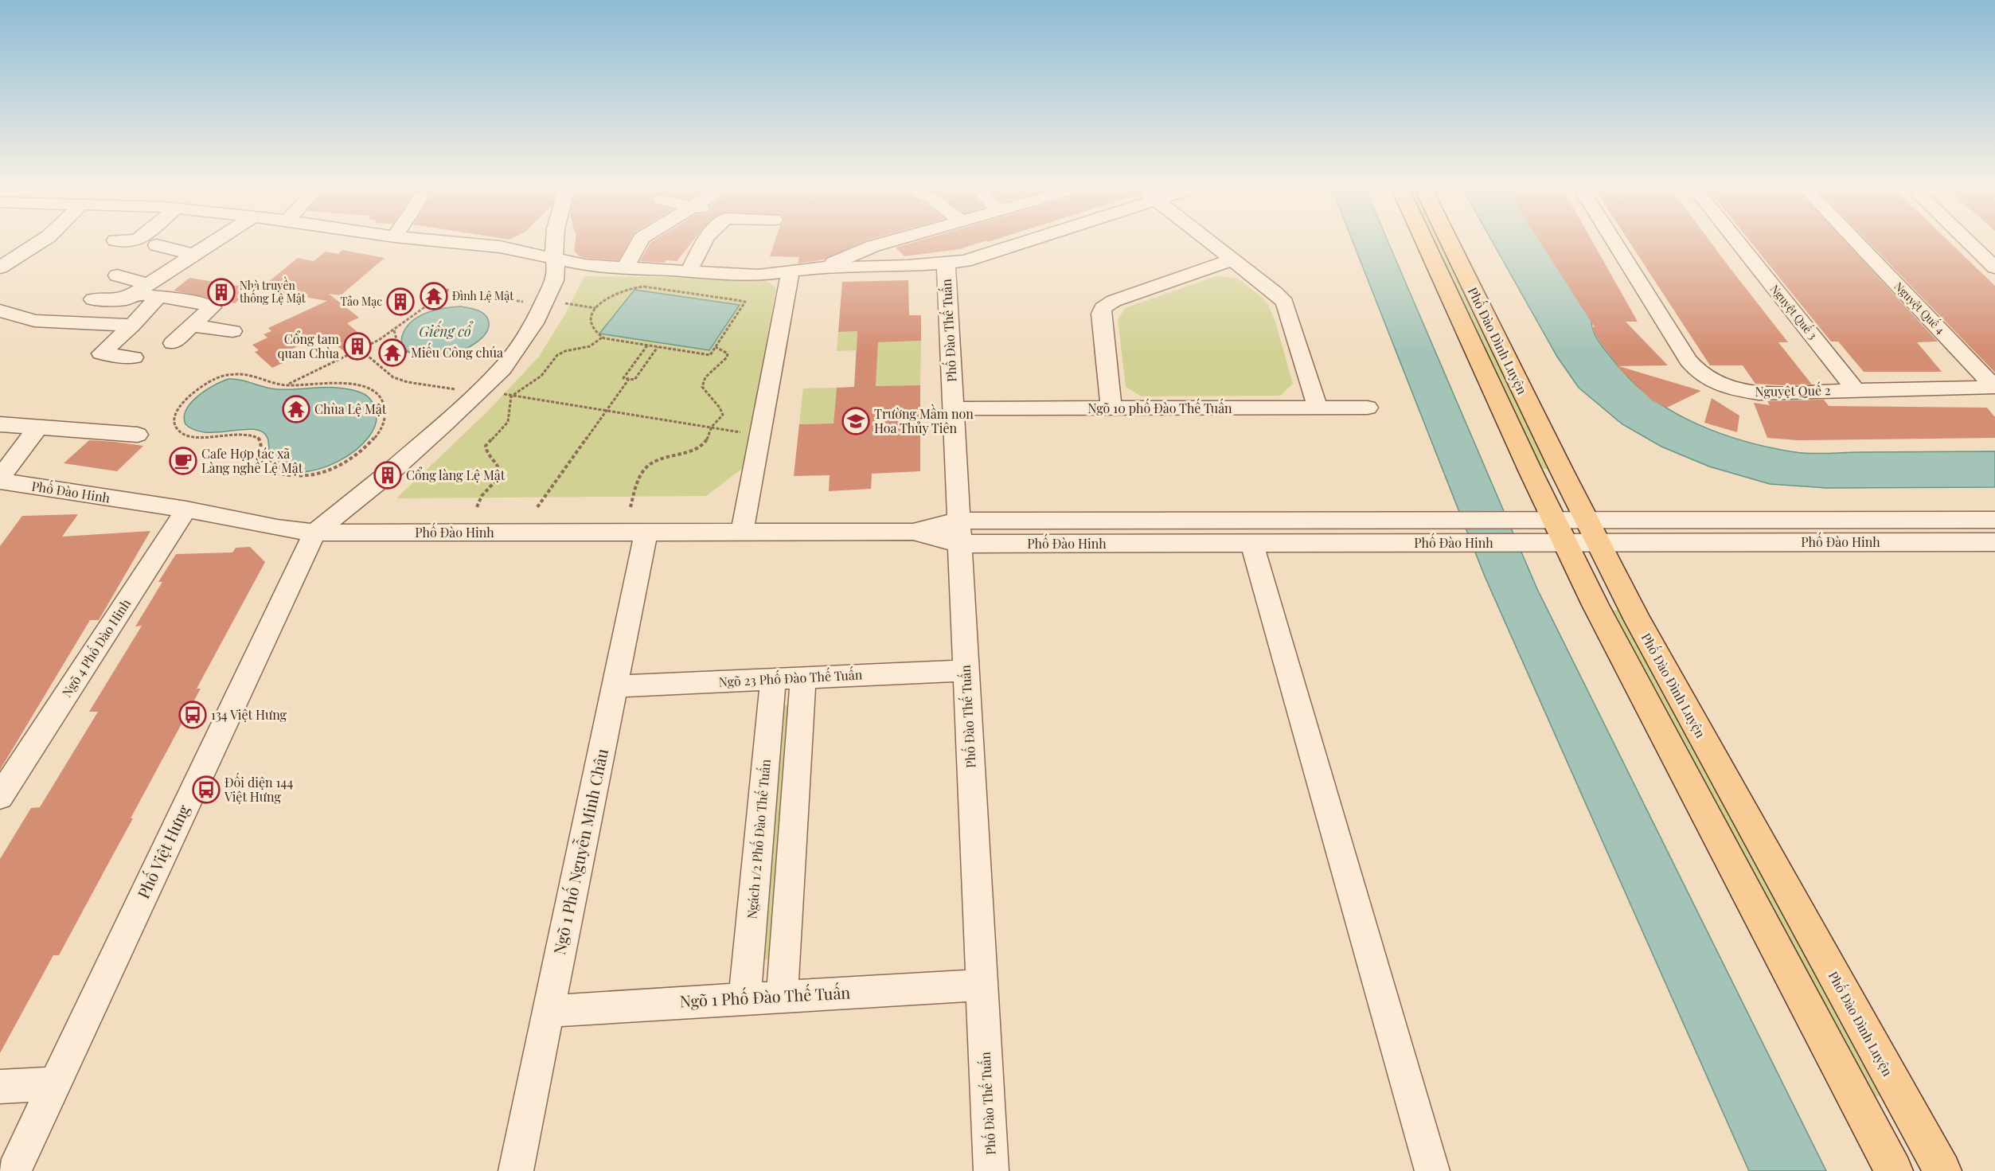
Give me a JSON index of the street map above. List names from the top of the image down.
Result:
{
  "streets": {
    "main road": ["Phố Đào Đình Luyện"],
    "street": [
      "Nguyệt Quế 4",
      "Nguyệt Quế 3",
      "Phố Đào Thế Tuấn",
      "Nguyệt Quế 2",
      "Ngõ 10 phố Đào Thế Tuấn",
      "Phố Đào Hinh",
      "Ngõ 4 Phố Đào Hinh",
      "Ngõ 23 Phố Đào Thế Tuấn",
      "Ngách 1/2 Phố Đào Thế Tuấn",
      "Phố Việt Hưng",
      "Ngõ 1 Phố Nguyễn Minh Châu",
      "Ngõ 1 Phố Đào Thế Tuấn"
    ]
  },
  "crossings": [
    ["Nguyệt Quế 4", "Nguyệt Quế 2"],
    ["Nguyệt Quế 3", "Nguyệt Quế 2"],
    ["Phố Đào Thế Tuấn", "Ngõ 10 phố Đào Thế Tuấn"],
    ["Phố Đào Thế Tuấn", "Phố Đào Hinh"],
    ["Phố Đào Thế Tuấn", "Ngõ 23 Phố Đào Thế Tuấn"],
    ["Phố Đào Thế Tuấn", "Ngõ 1 Phố Đào Thế Tuấn"],
    ["Phố Đào Đình Luyện", "Phố Đào Hinh"],
    ["Phố Đào Hinh", "Ngõ 4 Phố Đào Hinh"],
    ["Phố Đào Hinh", "Phố Việt Hưng"],
    ["Phố Đào Hinh", "Ngõ 1 Phố Nguyễn Minh Châu"],
    ["Ngõ 23 Phố Đào Thế Tuấn", "Ngách 1/2 Phố Đào Thế Tuấn"],
    ["Ngõ 23 Phố Đào Thế Tuấn", "Ngõ 1 Phố Nguyễn Minh Châu"],
    ["Ngách 1/2 Phố Đào Thế Tuấn", "Ngõ 1 Phố Đào Thế Tuấn"],
    ["Ngõ 1 Phố Nguyễn Minh Châu", "Ngõ 1 Phố Đào Thế Tuấn"]
  ],
  "water": ["Giếng cổ"],
  "places": {
    "building": [
      "Nhà truyền thống Lệ Mật",
      "Tảo Mạc",
      "Cổng tam quan Chùa",
      "Cổng làng Lệ Mật"
    ],
    "temple": ["Đình Lệ Mật", "Miếu Công chúa", "Chùa Lệ Mật"],
    "school or university": ["Trường Mầm non Hoa Thủy Tiên"],
    "cafe": ["Cafe Hợp tác xã Làng nghề Lệ Mật"],
    "bus stop": ["134 Việt Hưng", "Đối diện 144 Việt Hưng"]
  }
}
